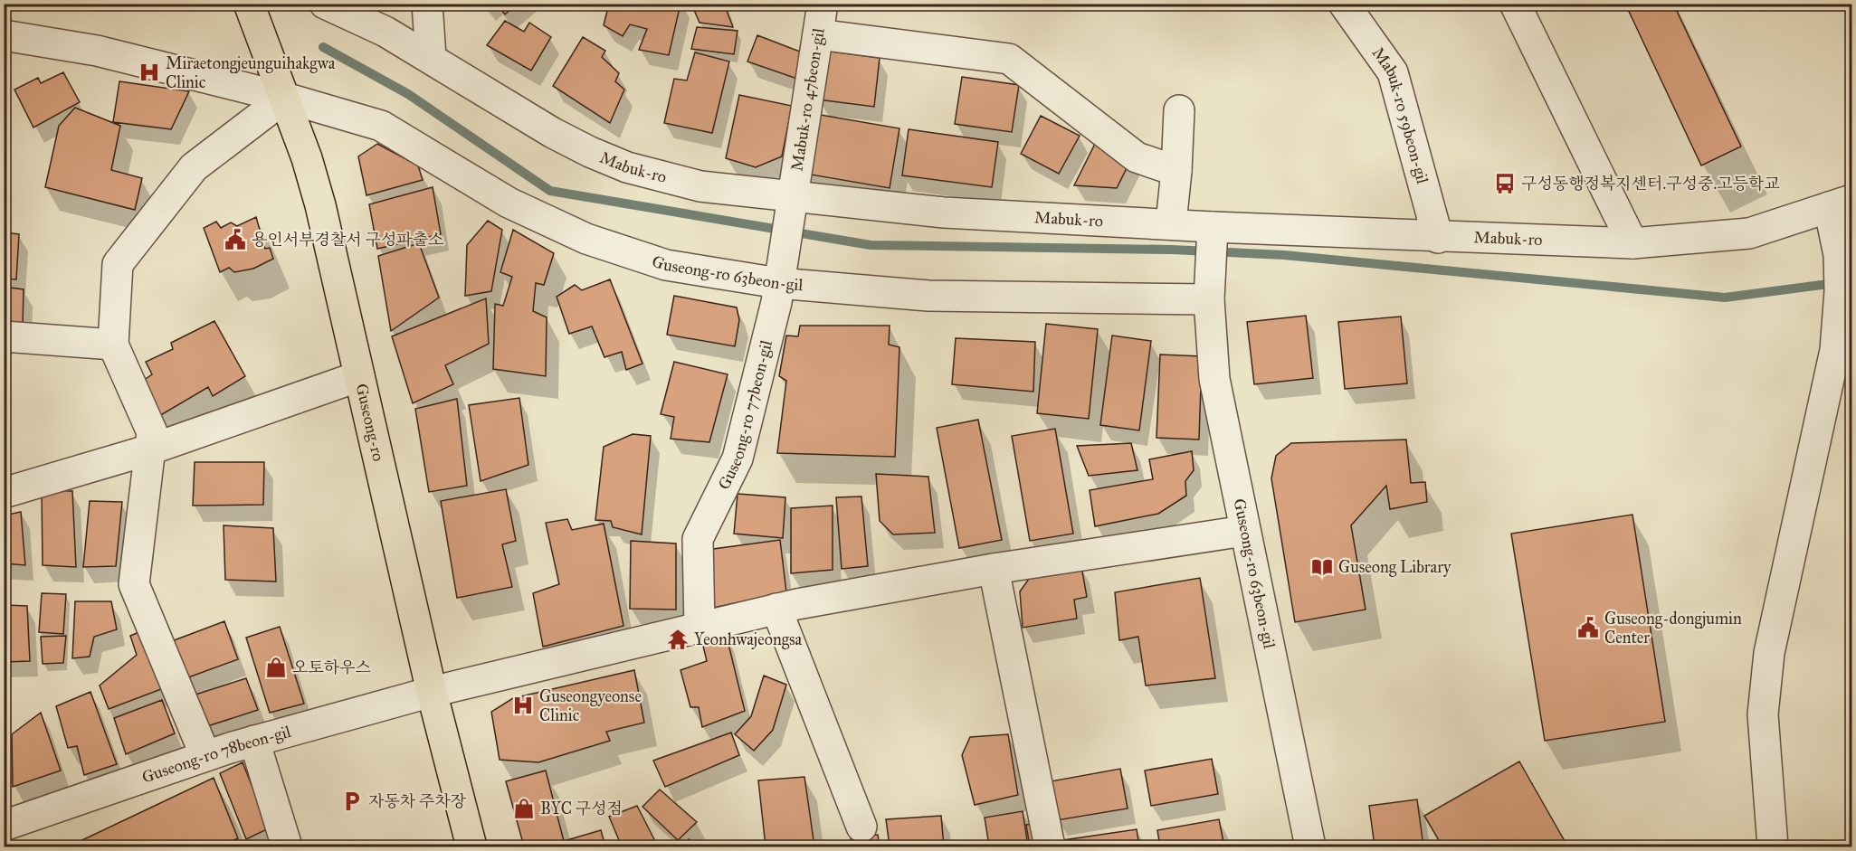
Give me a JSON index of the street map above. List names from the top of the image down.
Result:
{
  "streets": {
    "main road": ["Guseong-ro"],
    "street": [
      "Mabuk-ro 47beon-gil",
      "Mabuk-ro 59beon-gil",
      "Mabuk-ro",
      "Guseong-ro 63beon-gil",
      "Guseong-ro 77beon-gil",
      "Guseong-ro 78beon-gil"
    ]
  },
  "crossings": [
    ["Mabuk-ro 47beon-gil", "Mabuk-ro"],
    ["Mabuk-ro 47beon-gil", "Guseong-ro 77beon-gil"],
    ["Mabuk-ro 59beon-gil", "Mabuk-ro"],
    ["Mabuk-ro", "Guseong-ro 63beon-gil"],
    ["Mabuk-ro", "Guseong-ro 77beon-gil"],
    ["Guseong-ro 63beon-gil", "Guseong-ro 77beon-gil"],
    ["Guseong-ro 63beon-gil", "Guseong-ro"],
    ["Guseong-ro", "Guseong-ro 78beon-gil"]
  ],
  "places": {
    "hospital": ["Miraetongjeunguihakgwa Clinic", "Guseongyeonse Clinic"],
    "bus stop": ["구성동행정복지센터.구성중.고등학교"],
    "public building": ["용인서부경찰서 구성파출소", "Guseong-dongjumin Center"],
    "library": ["Guseong Library"],
    "temple": ["Yeonhwajeongsa"],
    "shop": ["오토하우스", "BYC 구성점"],
    "parking": ["자동차 주차장"]
  }
}
